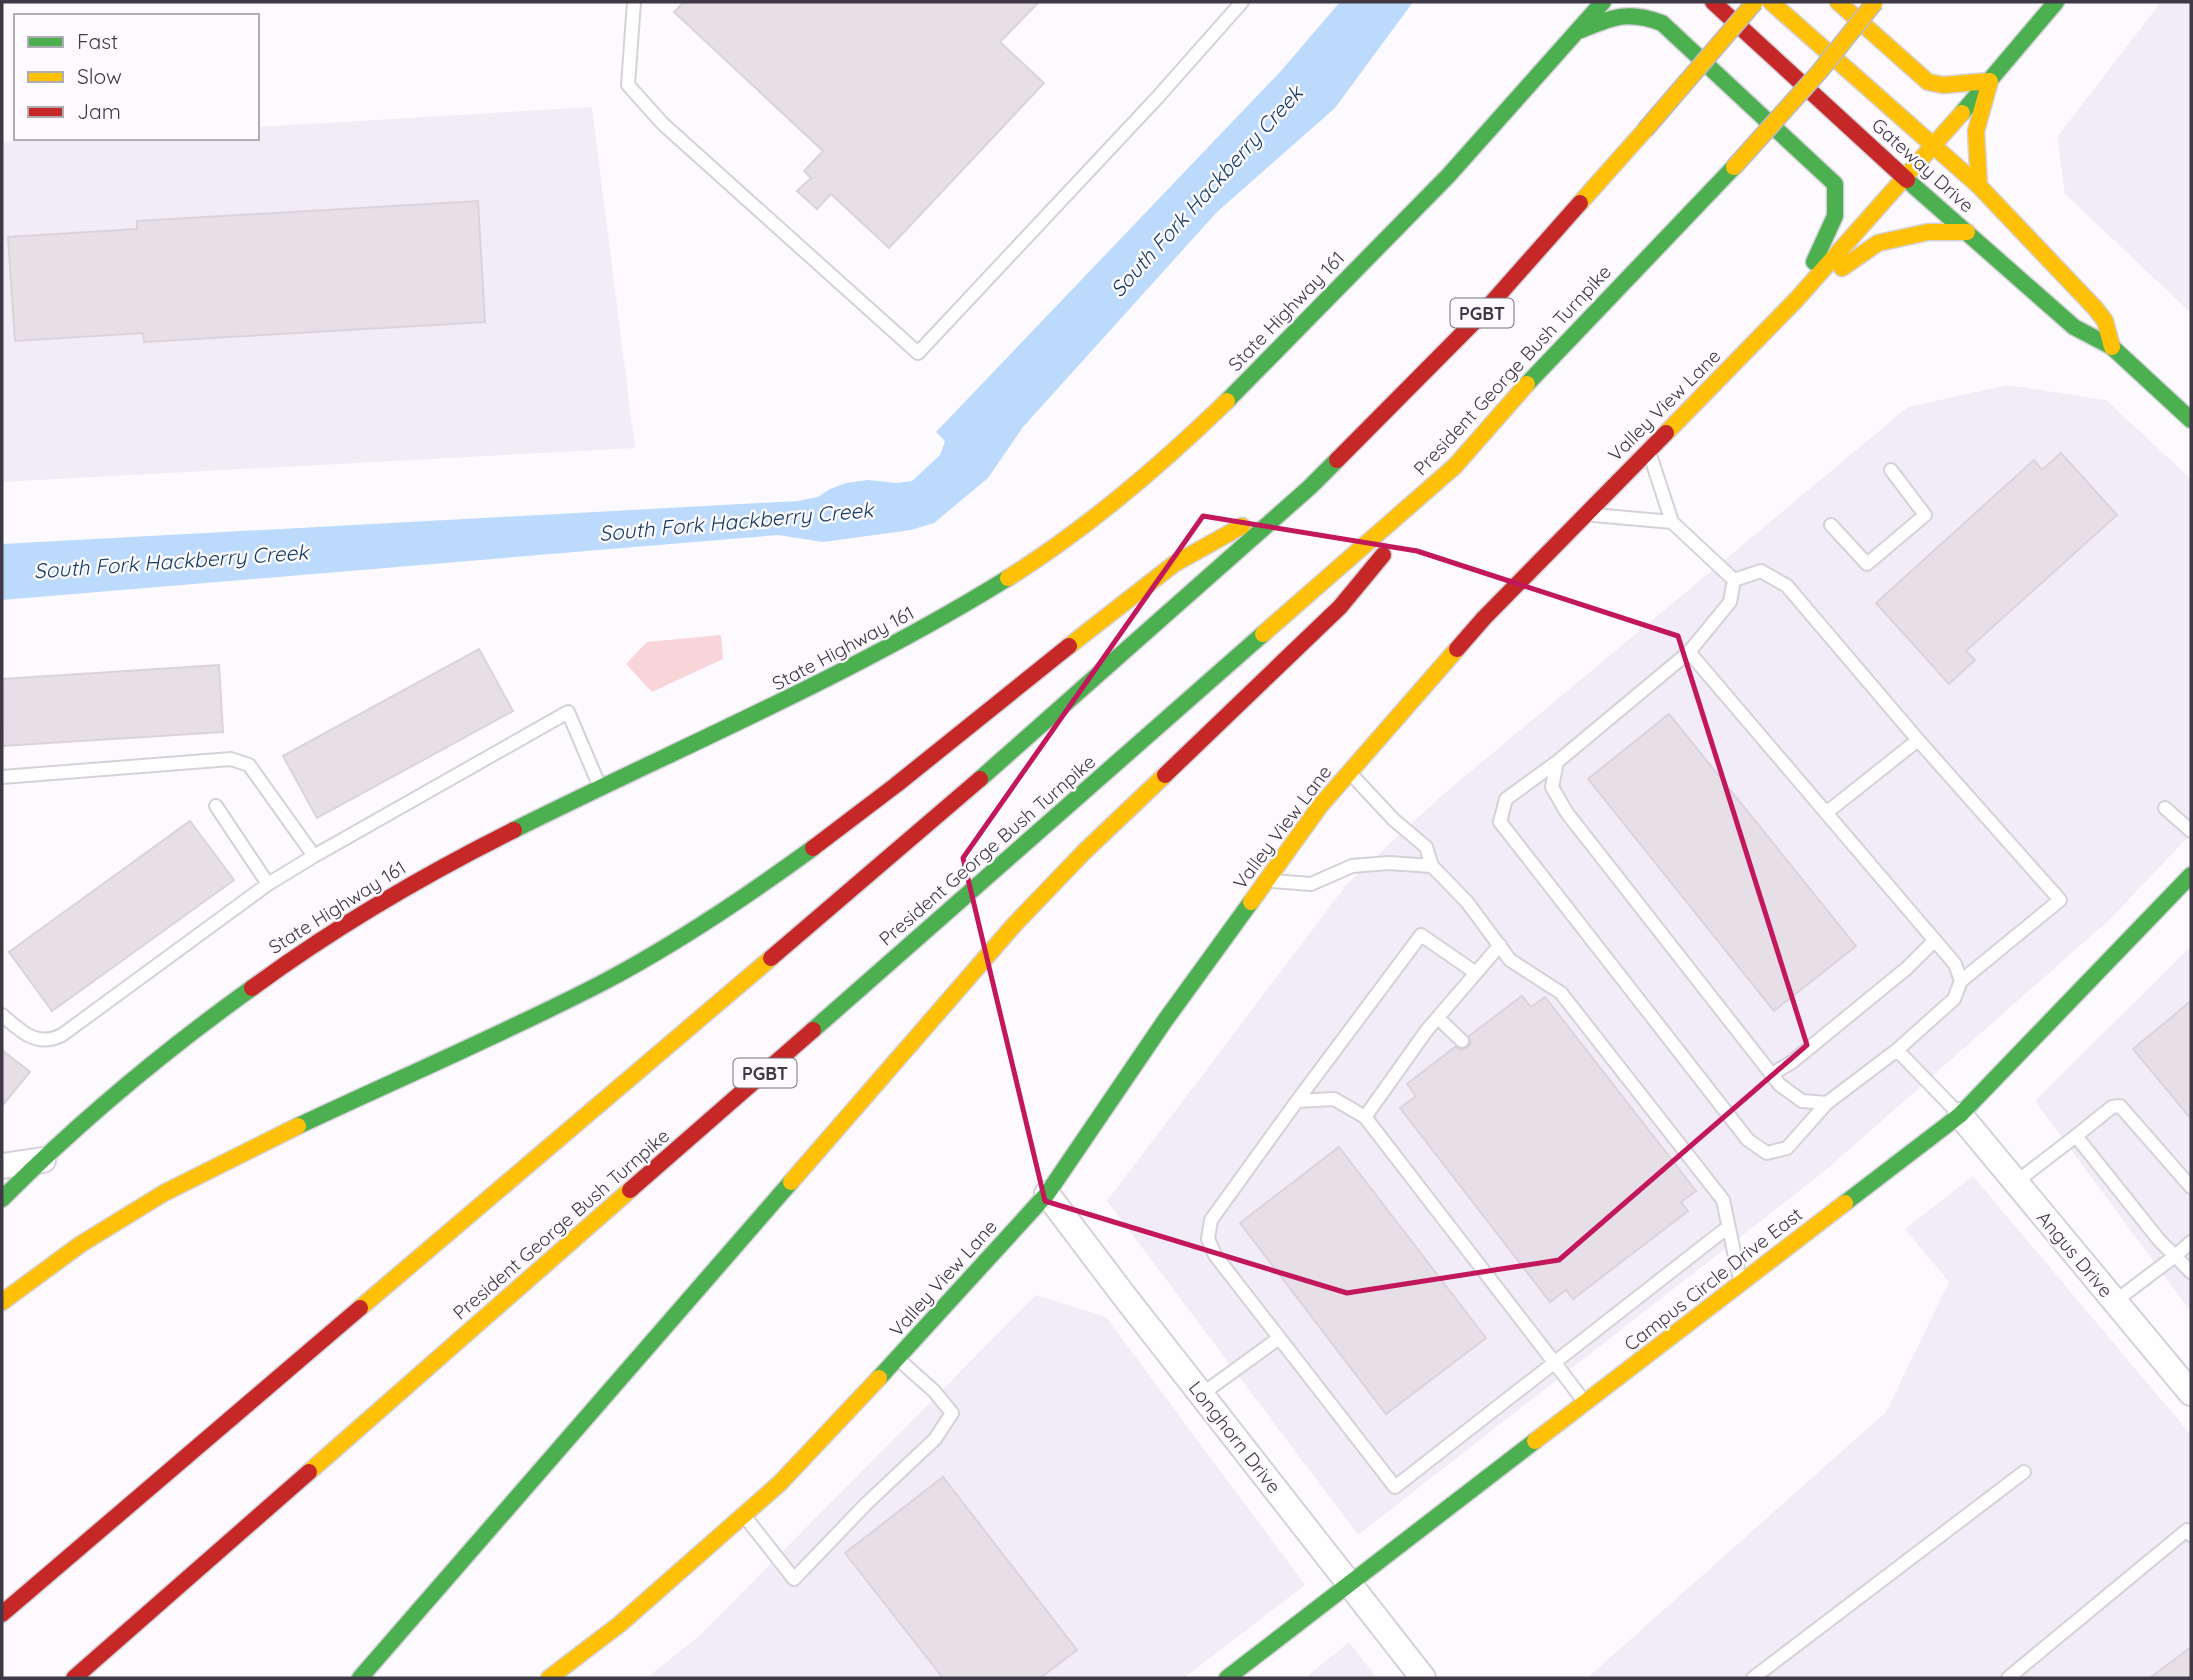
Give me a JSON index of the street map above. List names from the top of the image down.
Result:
{
  "streets": {
    "main road": [
      "Gateway Drive",
      "State Highway 161",
      "PGBT",
      "President George Bush Turnpike",
      "Valley View Lane",
      "Campus Circle Drive East"
    ],
    "street": ["Angus Drive", "Longhorn Drive"]
  },
  "crossings": [
    ["Gateway Drive", "Valley View Lane"],
    ["Valley View Lane", "Longhorn Drive"],
    ["Angus Drive", "Campus Circle Drive East"],
    ["Campus Circle Drive East", "Longhorn Drive"]
  ],
  "water": ["South Fork Hackberry Creek"],
  "legend": ["Fast", "Slow", "Jam"]
}
